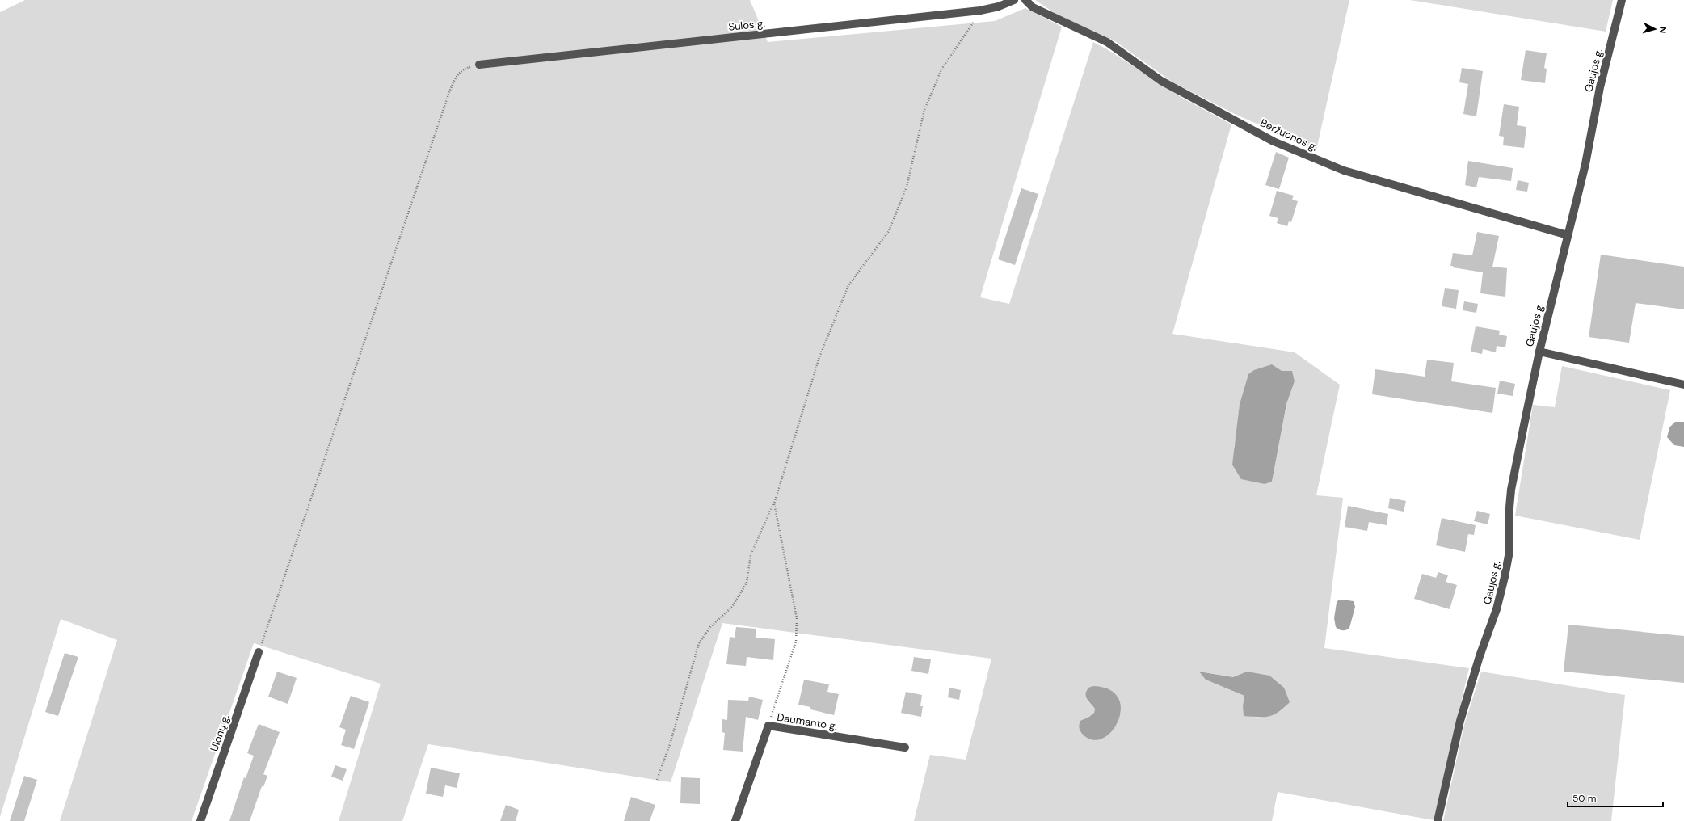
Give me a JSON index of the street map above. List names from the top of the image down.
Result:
{
  "streets": {
    "street": [
      "Sulos g.",
      "Gaujos g.",
      "Beržuonos g.",
      "Daumanto g.",
      "Ulonų g."
    ]
  },
  "crossings": [
    ["Gaujos g.", "Beržuonos g."]
  ],
  "scale_bar": "50 m",
  "north": "right"
}
